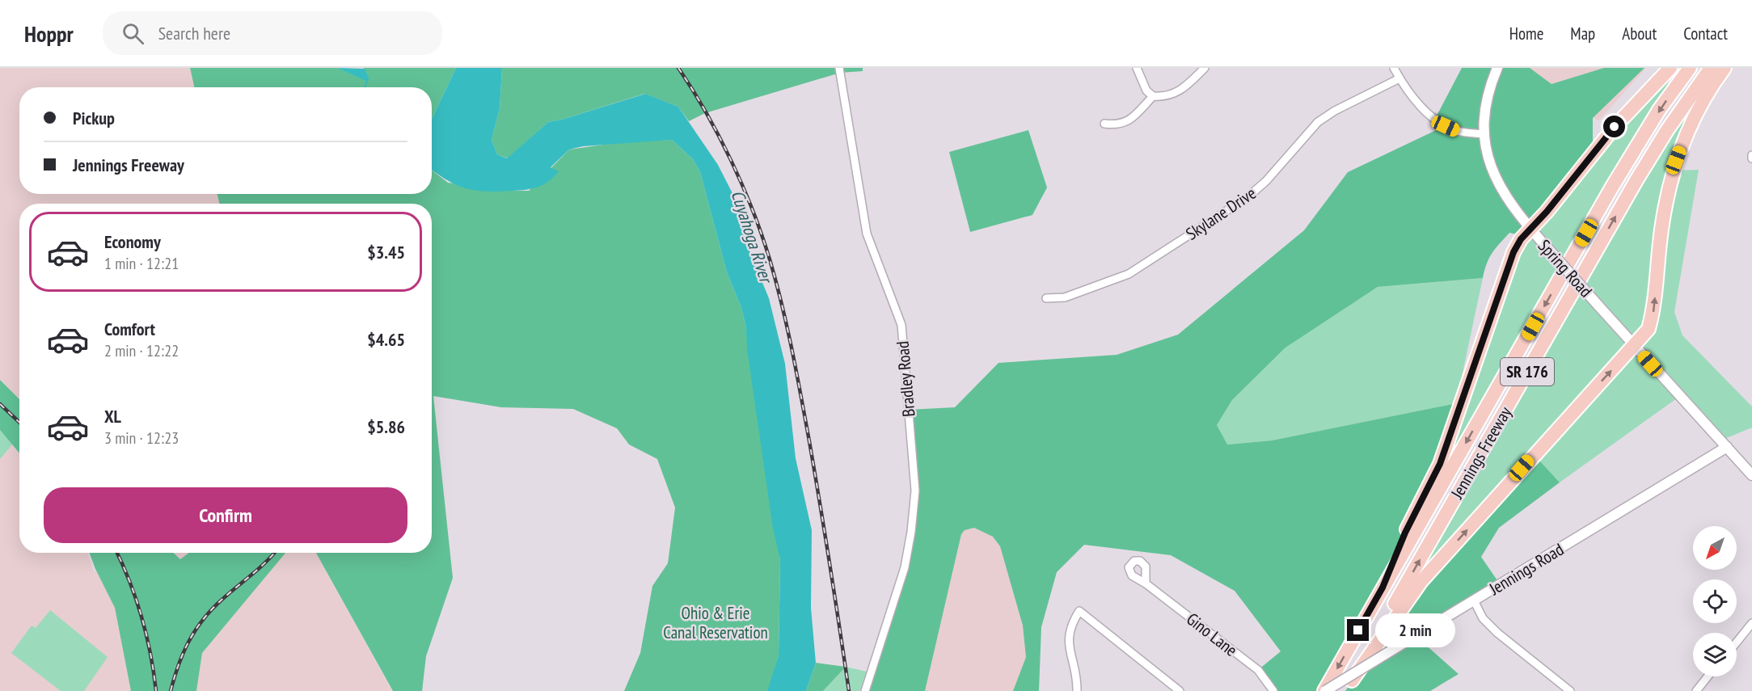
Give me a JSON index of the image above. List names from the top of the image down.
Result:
{
  "streets": {
    "highway": ["SR 176", "Jennings Freeway"],
    "street": [
      "Skylane Drive",
      "Spring Road",
      "Bradley Road",
      "Jennings Road",
      "Gino Lane"
    ]
  },
  "crossings": [
    ["Spring Road", "Jennings Road"],
    ["Jennings Freeway", "Jennings Road"]
  ],
  "water": ["Cuyahoga River"],
  "parks": ["Ohio & Erie Canal Reservation"],
  "north": "bottom left",
  "page": {
    "header": "Hoppr",
    "search": "Search here",
    "nav": [
      "Home",
      "Map",
      "About",
      "Contact"
    ],
    "banner": ["Pickup", "Jennings Freeway"],
    "list": [
      {
        "name": "Economy",
        "note": "1 min · 12:21",
        "value": "$3.45"
      },
      {
        "name": "Comfort",
        "note": "2 min · 12:22",
        "value": "$4.65"
      },
      {
        "name": "XL",
        "note": "3 min · 12:23",
        "value": "$5.86"
      }
    ],
    "buttons": "Confirm",
    "bubble": "2 min"
  }
}
